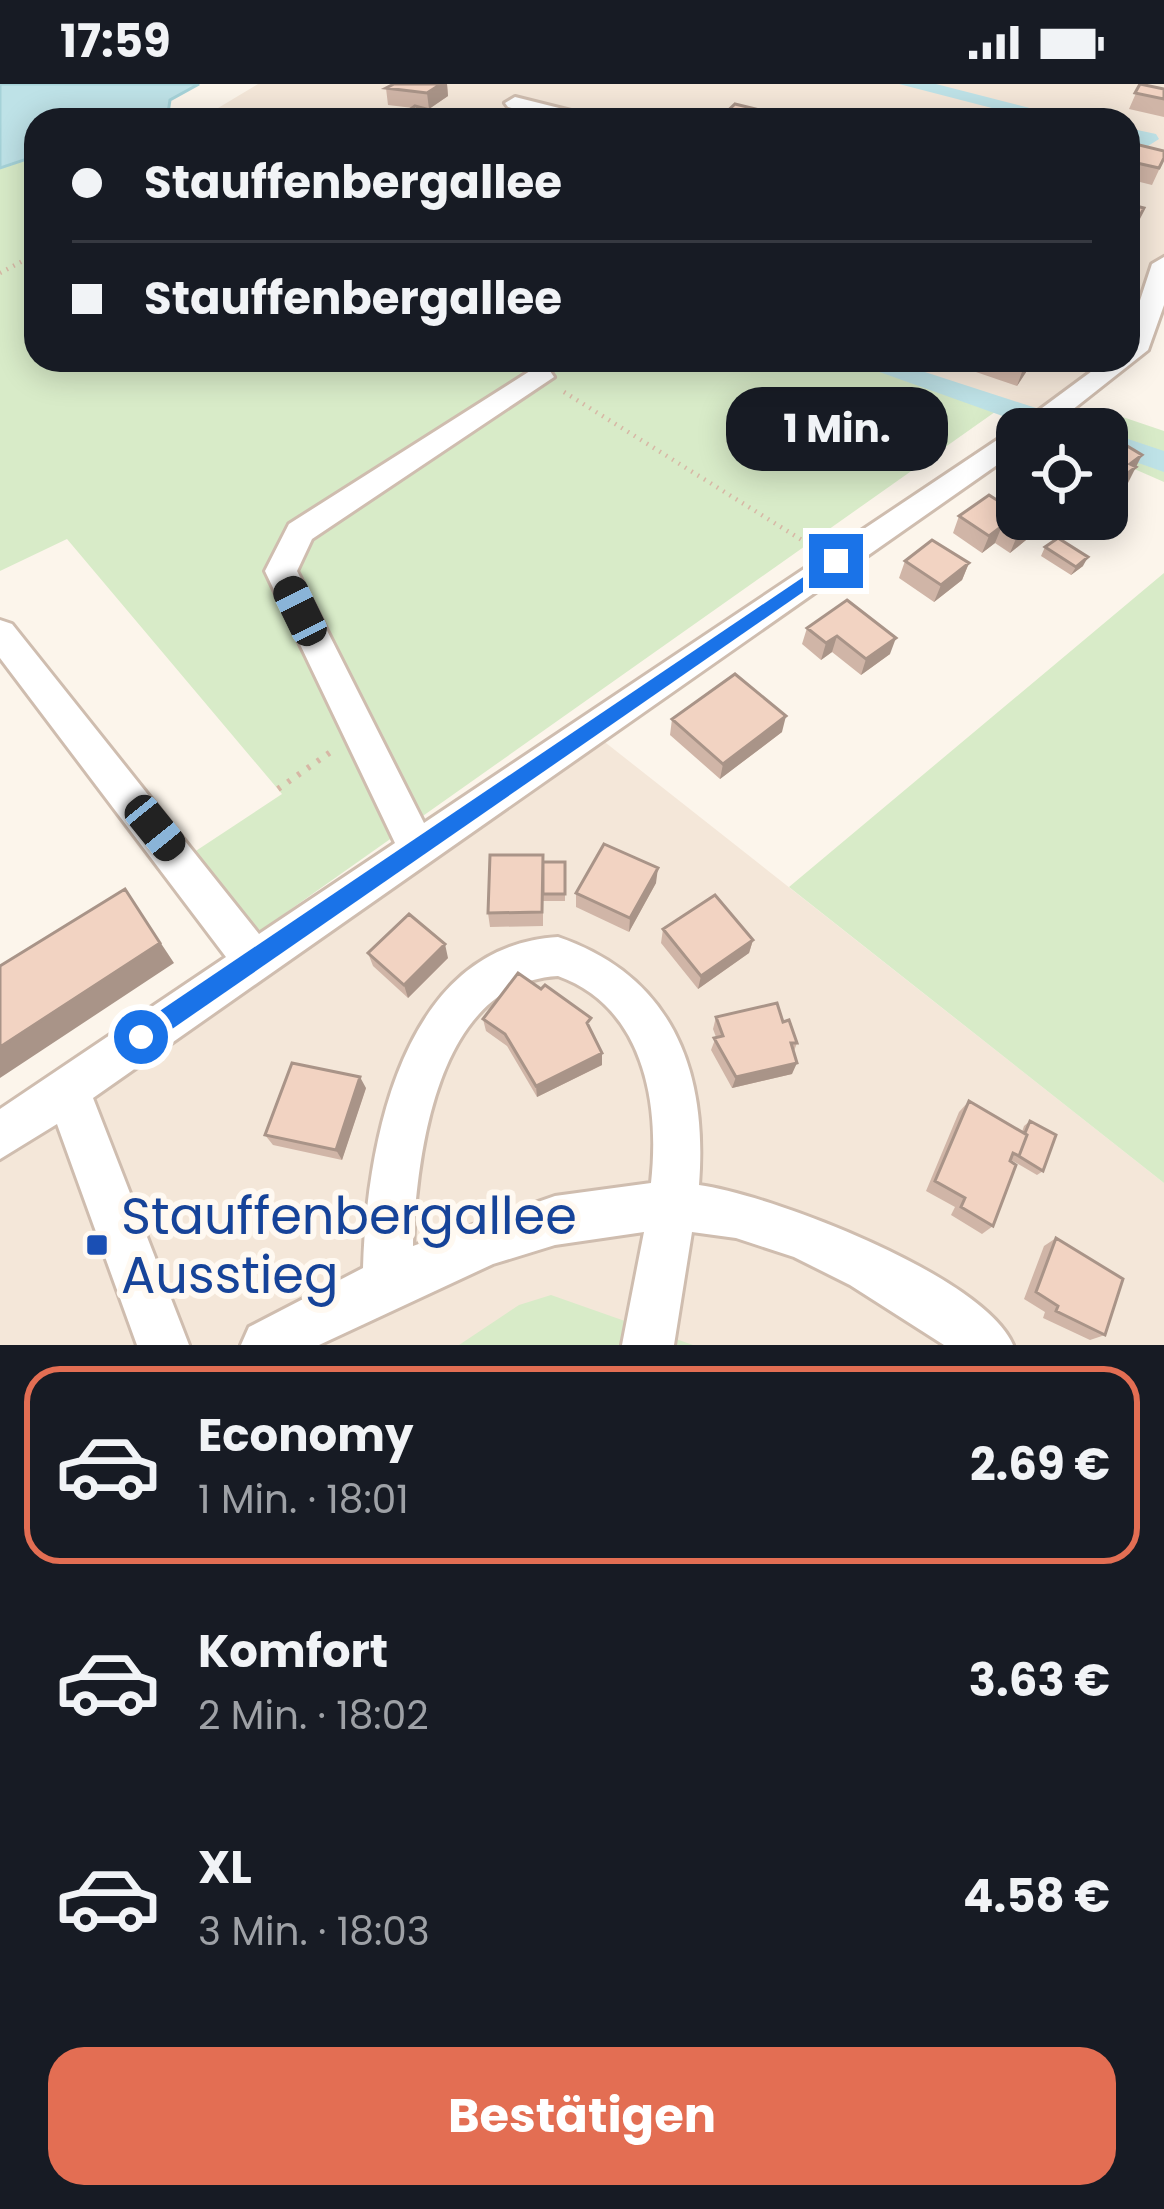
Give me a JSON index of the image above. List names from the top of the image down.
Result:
{
  "places": {
    "transit": ["Stauffenbergallee Ausstieg"]
  },
  "page": {
    "status": "17:59",
    "banner": ["Stauffenbergallee", "Stauffenbergallee"],
    "bubble": "1 Min.",
    "list": [
      {
        "name": "Economy",
        "note": "1 Min. · 18:01",
        "value": "2.69 €"
      },
      {
        "name": "Komfort",
        "note": "2 Min. · 18:02",
        "value": "3.63 €"
      },
      {
        "name": "XL",
        "note": "3 Min. · 18:03",
        "value": "4.58 €"
      }
    ],
    "buttons": "Bestätigen"
  }
}
